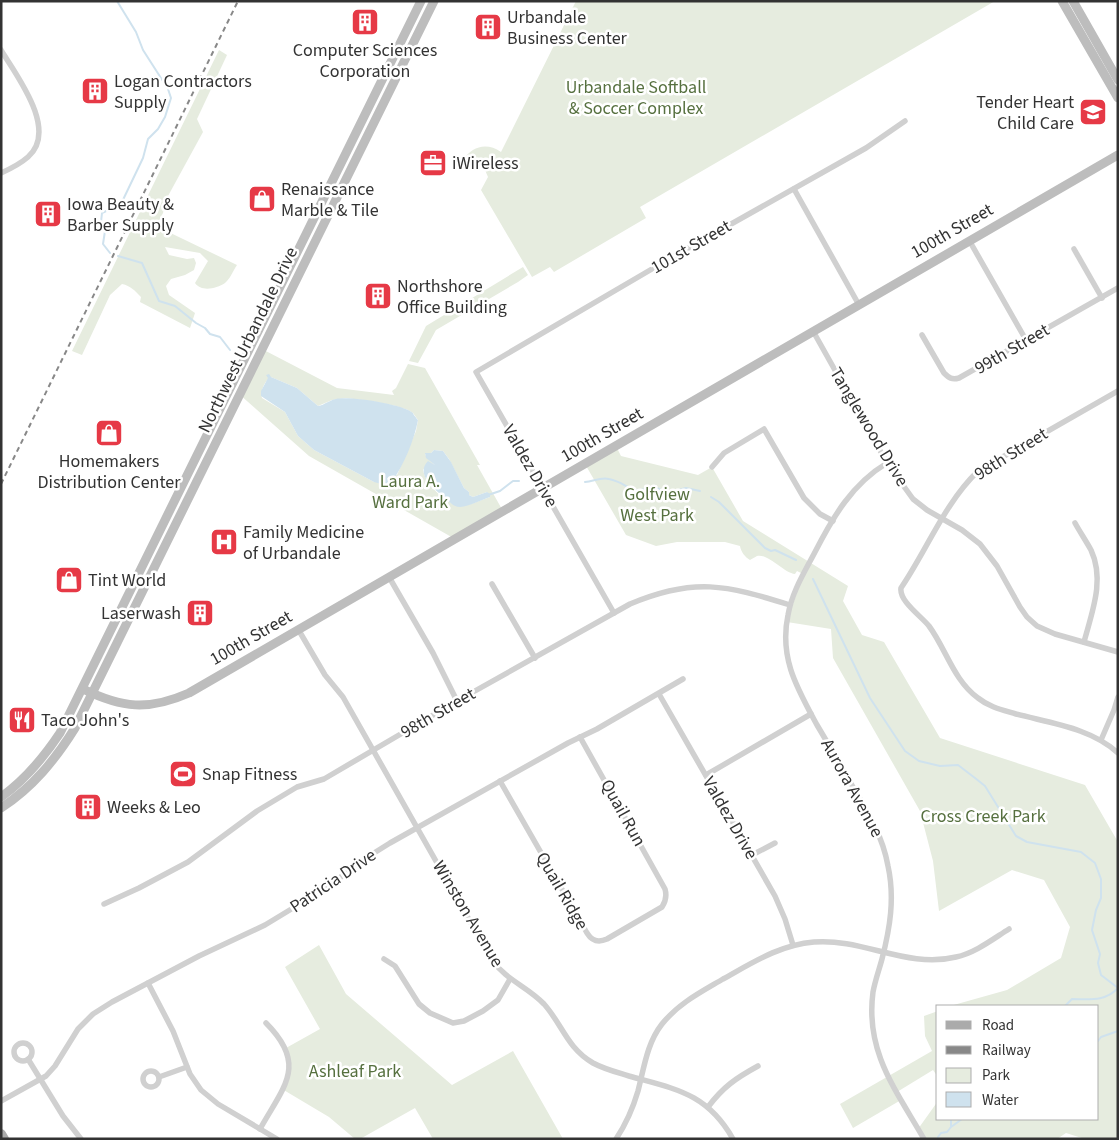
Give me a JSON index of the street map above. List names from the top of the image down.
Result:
{
  "streets": {
    "main road": ["100th Street", "Northwest Urbandale Drive"],
    "street": [
      "101st Street",
      "99th Street",
      "Tanglewood Drive",
      "98th Street",
      "Valdez Drive",
      "Aurora Avenue",
      "Quail Run",
      "Patricia Drive",
      "Quail Ridge",
      "Winston Avenue"
    ]
  },
  "crossings": [
    ["100th Street", "Northwest Urbandale Drive"],
    ["100th Street", "Tanglewood Drive"],
    ["100th Street", "Valdez Drive"],
    ["100th Street", "Winston Avenue"],
    ["101st Street", "Valdez Drive"],
    ["Tanglewood Drive", "98th Street"],
    ["Tanglewood Drive", "Aurora Avenue"],
    ["98th Street", "Valdez Drive"],
    ["98th Street", "Aurora Avenue"],
    ["98th Street", "Winston Avenue"],
    ["Valdez Drive", "Patricia Drive"],
    ["Quail Run", "Patricia Drive"],
    ["Quail Run", "Quail Ridge"],
    ["Patricia Drive", "Quail Ridge"],
    ["Patricia Drive", "Winston Avenue"]
  ],
  "parks": [
    "Urbandale Softball & Soccer Complex",
    "Laura A. Ward Park",
    "Golfview West Park",
    "Cross Creek Park",
    "Ashleaf Park"
  ],
  "places": {
    "building": [
      "Computer Sciences Corporation",
      "Urbandale Business Center",
      "Logan Contractors Supply",
      "Iowa Beauty & Barber Supply",
      "Northshore Office Building",
      "Laserwash",
      "Weeks & Leo"
    ],
    "school or university": ["Tender Heart Child Care"],
    "office": ["iWireless"],
    "shop": ["Renaissance Marble & Tile", "Homemakers Distribution Center", "Tint World"],
    "hospital": ["Family Medicine of Urbandale"],
    "restaurant": ["Taco John's"],
    "sports": ["Snap Fitness"]
  },
  "legend": [
    "Road",
    "Railway",
    "Park",
    "Water"
  ]
}
